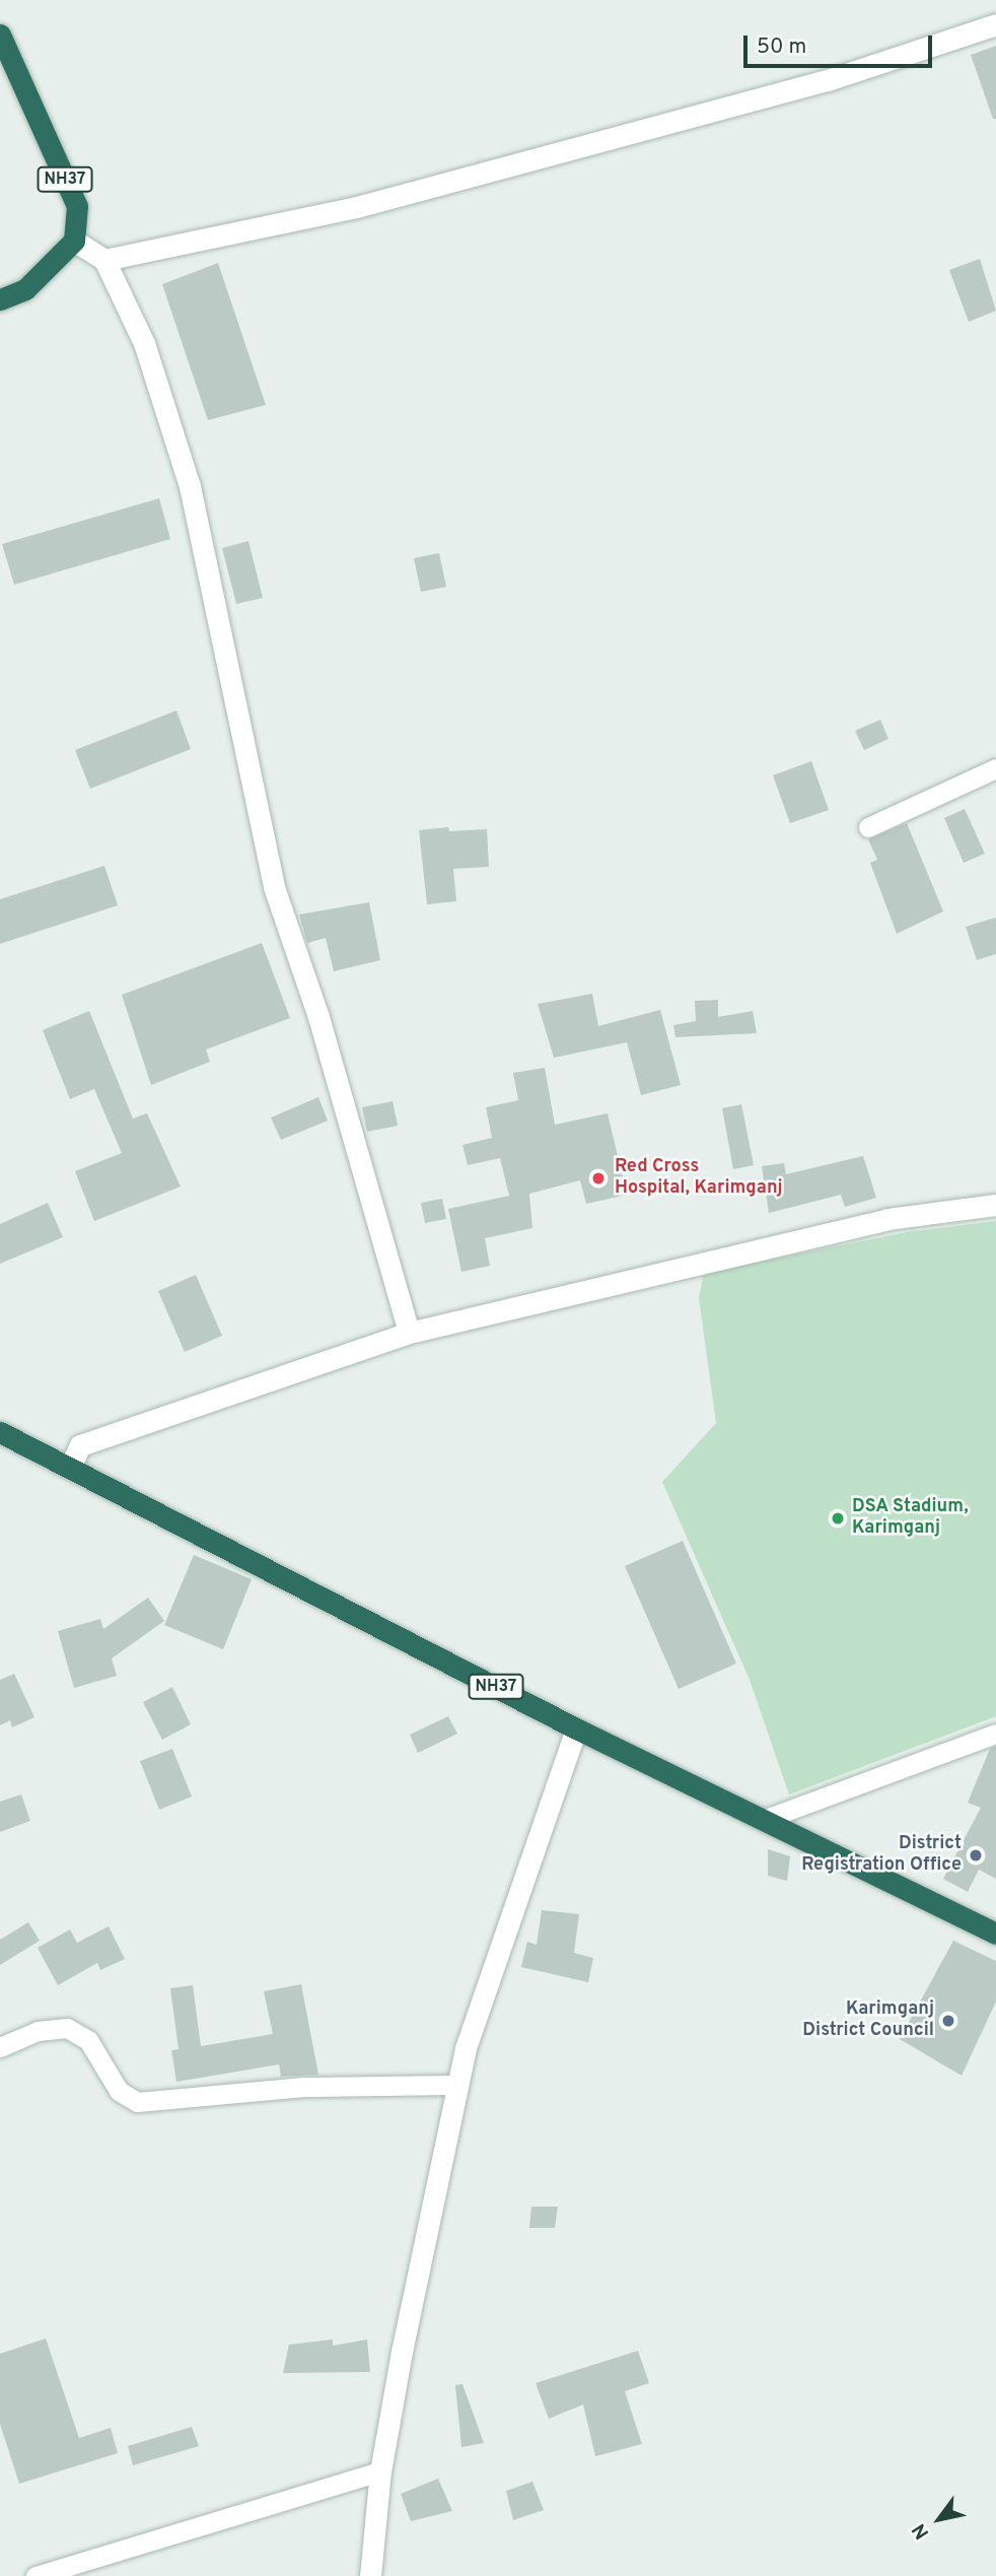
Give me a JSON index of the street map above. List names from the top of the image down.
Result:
{
  "streets": {
    "highway": ["NH37"]
  },
  "places": [
    "Red Cross Hospital, Karimganj",
    "DSA Stadium, Karimganj",
    "District Registration Office",
    "Karimganj District Council"
  ],
  "scale_bar": "50 m",
  "north": "bottom left"
}
